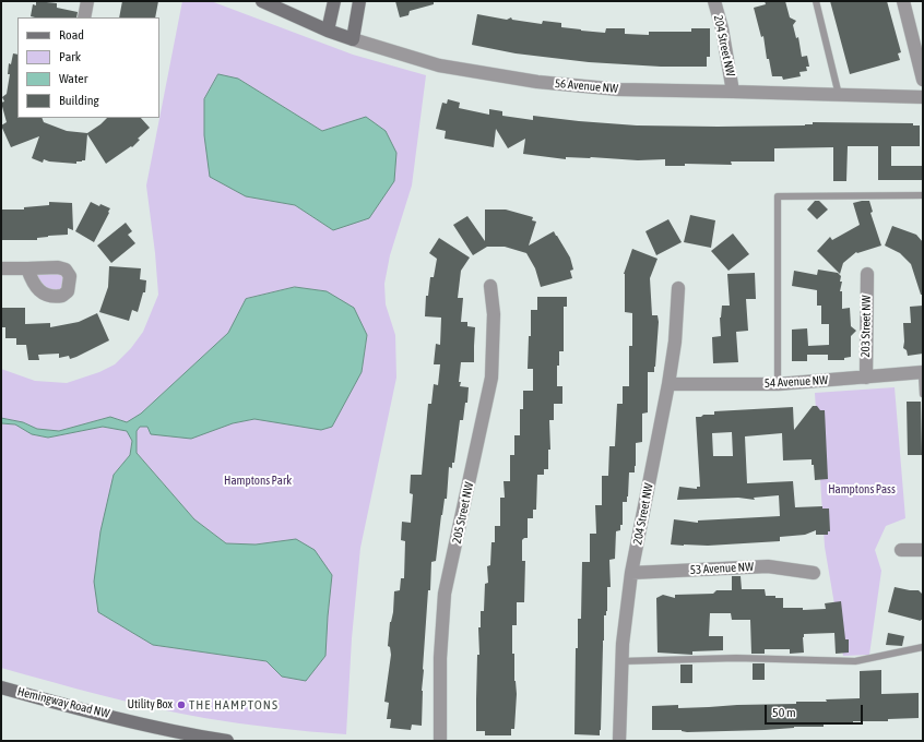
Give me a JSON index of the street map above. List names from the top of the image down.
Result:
{
  "streets": {
    "street": [
      "204 Street NW",
      "56 Avenue NW",
      "203 Street NW",
      "54 Avenue NW",
      "205 Street NW",
      "53 Avenue NW",
      "Hemingway Road NW"
    ]
  },
  "crossings": [
    ["204 Street NW", "56 Avenue NW"],
    ["204 Street NW", "54 Avenue NW"],
    ["204 Street NW", "53 Avenue NW"],
    ["203 Street NW", "54 Avenue NW"]
  ],
  "districts": ["THE HAMPTONS"],
  "parks": ["Hamptons Park", "Hamptons Pass"],
  "places": ["Utility Box"],
  "legend": [
    "Road",
    "Park",
    "Water",
    "Building"
  ],
  "scale_bar": "50 m"
}
